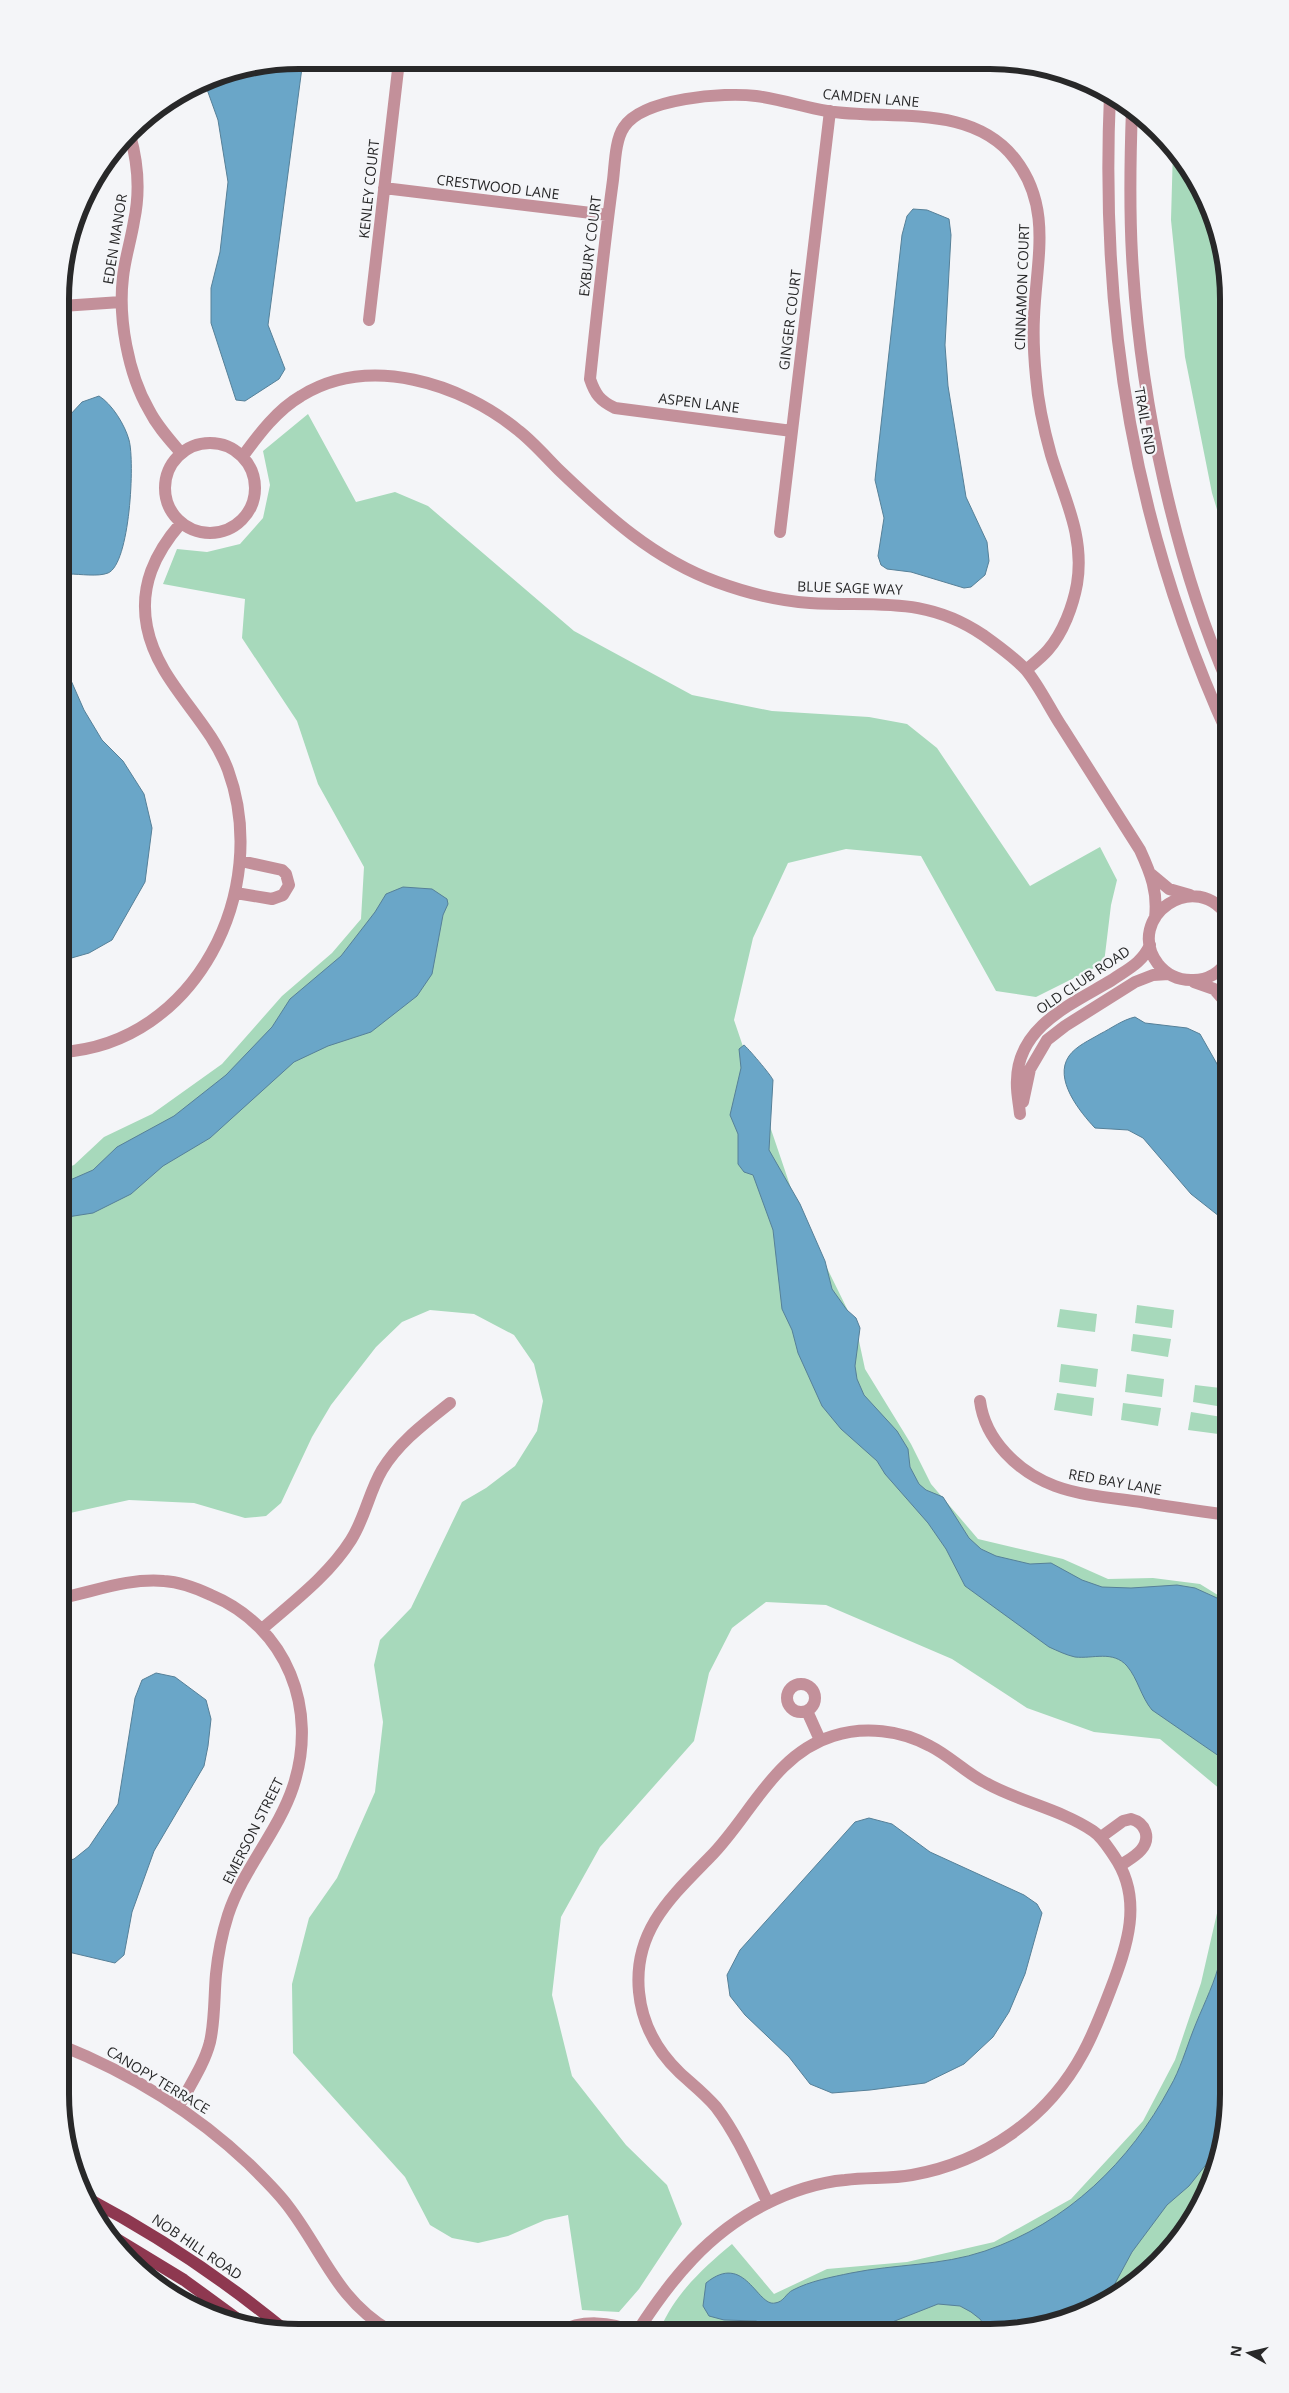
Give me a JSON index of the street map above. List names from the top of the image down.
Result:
{
  "streets": {
    "main road": ["NOB HILL ROAD"],
    "street": [
      "CAMDEN LANE",
      "CRESTWOOD LANE",
      "KENLEY COURT",
      "EDEN MANOR",
      "EXBURY COURT",
      "CINNAMON COURT",
      "GINGER COURT",
      "ASPEN LANE",
      "TRAIL END",
      "BLUE SAGE WAY",
      "OLD CLUB ROAD",
      "RED BAY LANE",
      "EMERSON STREET",
      "CANOPY TERRACE"
    ]
  },
  "crossings": [
    ["CAMDEN LANE", "EXBURY COURT"],
    ["CAMDEN LANE", "CINNAMON COURT"],
    ["CAMDEN LANE", "GINGER COURT"],
    ["CRESTWOOD LANE", "KENLEY COURT"],
    ["CRESTWOOD LANE", "EXBURY COURT"],
    ["EDEN MANOR", "BLUE SAGE WAY"],
    ["EXBURY COURT", "ASPEN LANE"],
    ["CINNAMON COURT", "BLUE SAGE WAY"],
    ["GINGER COURT", "ASPEN LANE"],
    ["BLUE SAGE WAY", "OLD CLUB ROAD"],
    ["EMERSON STREET", "CANOPY TERRACE"]
  ],
  "north": "left"
}
